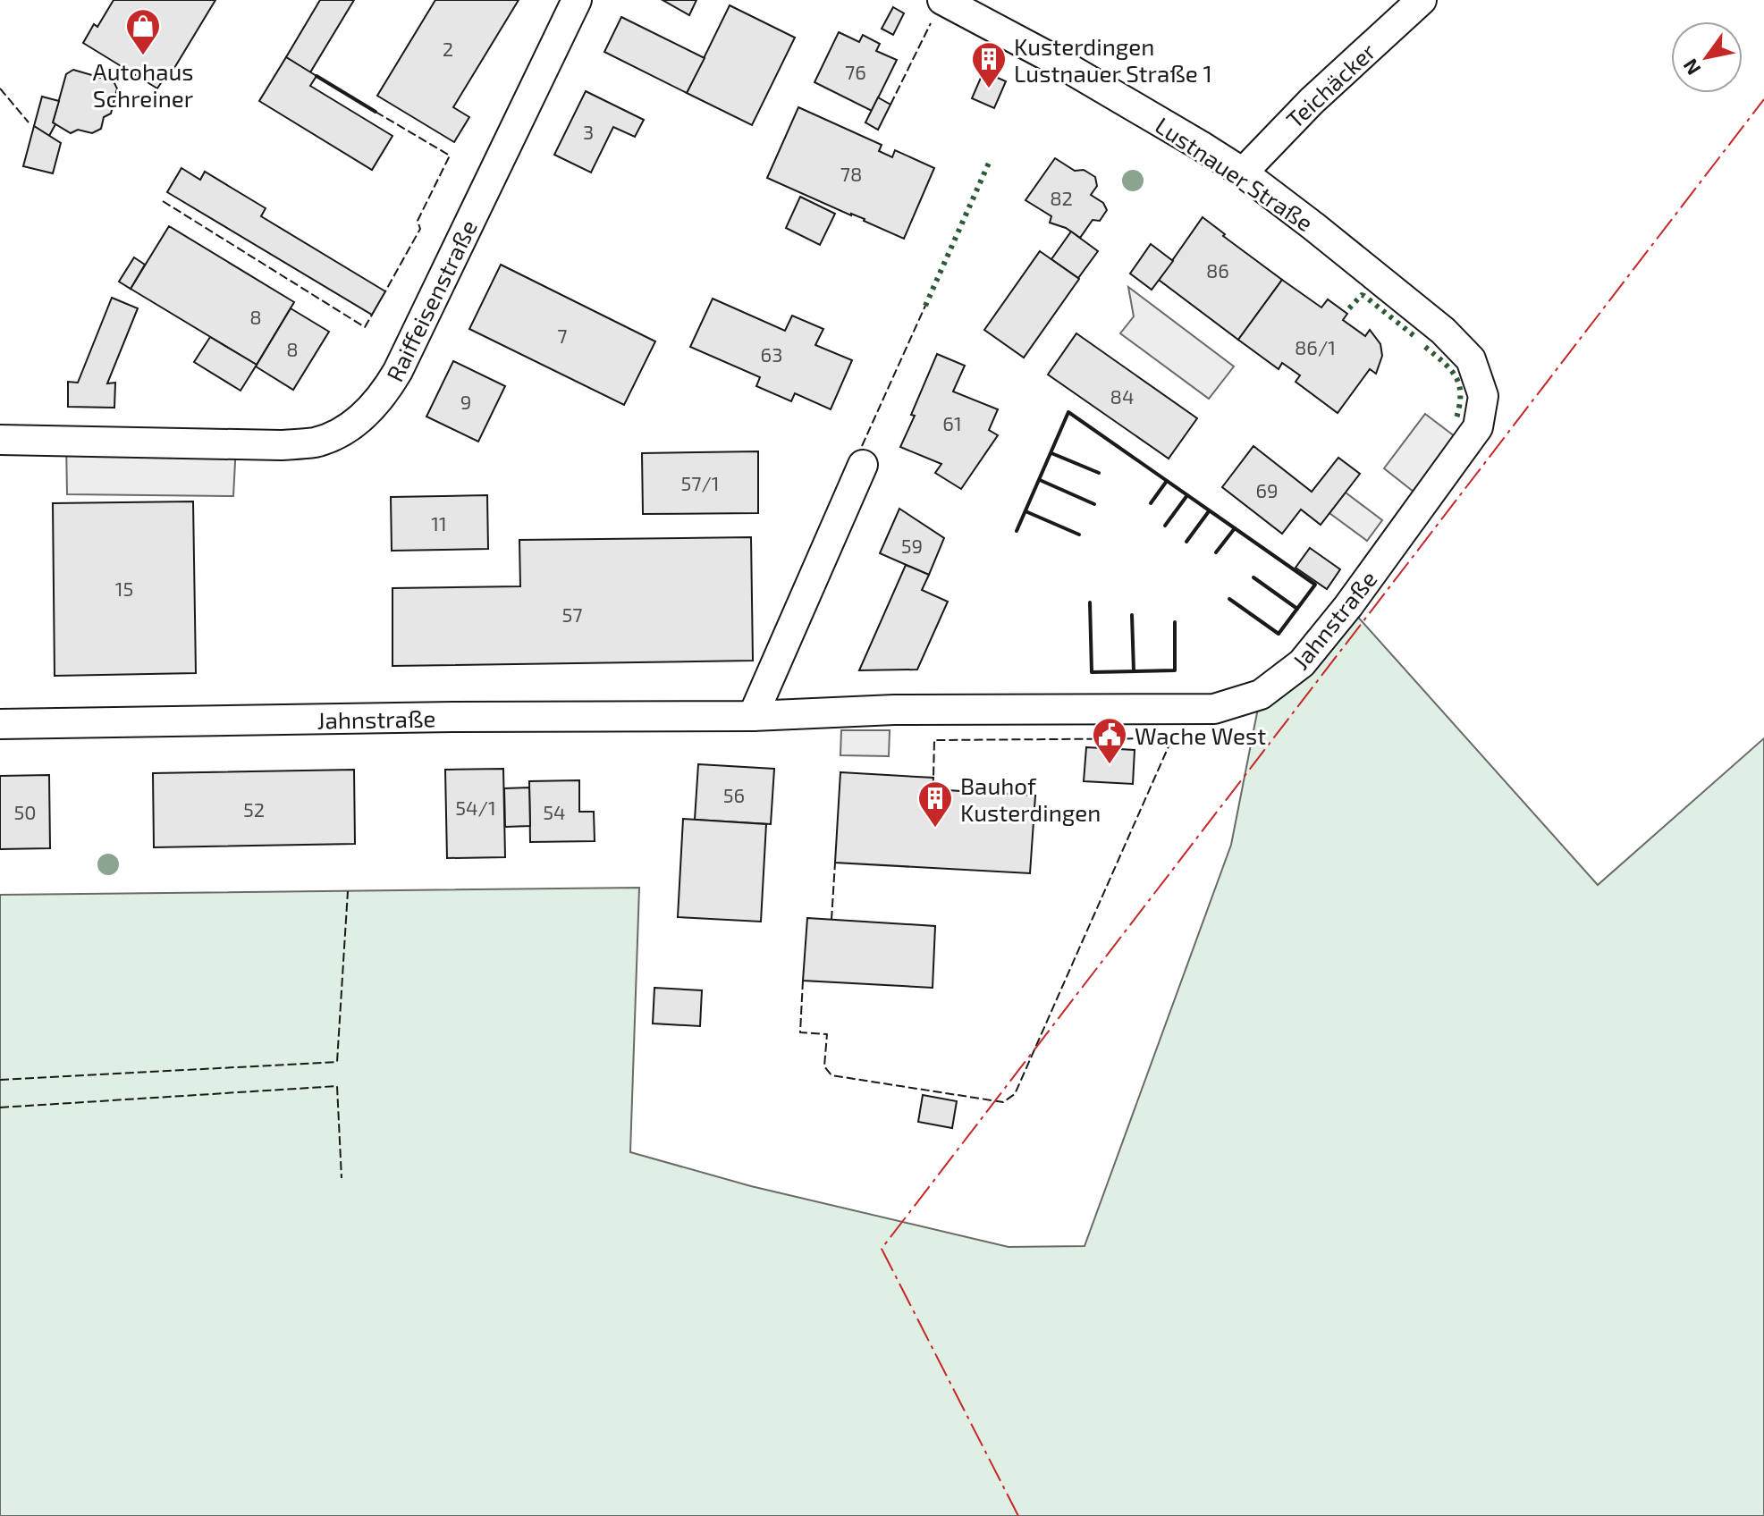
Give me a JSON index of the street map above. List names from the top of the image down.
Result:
{
  "streets": {
    "street": [
      "Teichäcker",
      "Lustnauer Straße",
      "Raiffeisenstraße",
      "Jahnstraße"
    ]
  },
  "crossings": [
    ["Teichäcker", "Lustnauer Straße"],
    ["Lustnauer Straße", "Jahnstraße"]
  ],
  "places": {
    "shop": ["Autohaus Schreiner"],
    "building": ["Kusterdingen Lustnauer Straße 1", "Bauhof Kusterdingen"],
    "public building": ["Wache West"]
  },
  "house_numbers": [
    "2",
    "76",
    "3",
    "78",
    "82",
    "86",
    "8",
    "7",
    "86/1",
    "8",
    "63",
    "84",
    "9",
    "61",
    "57/1",
    "69",
    "11",
    "59",
    "15",
    "57",
    "56",
    "54/1",
    "52",
    "50",
    "54"
  ],
  "north": "bottom left"
}
